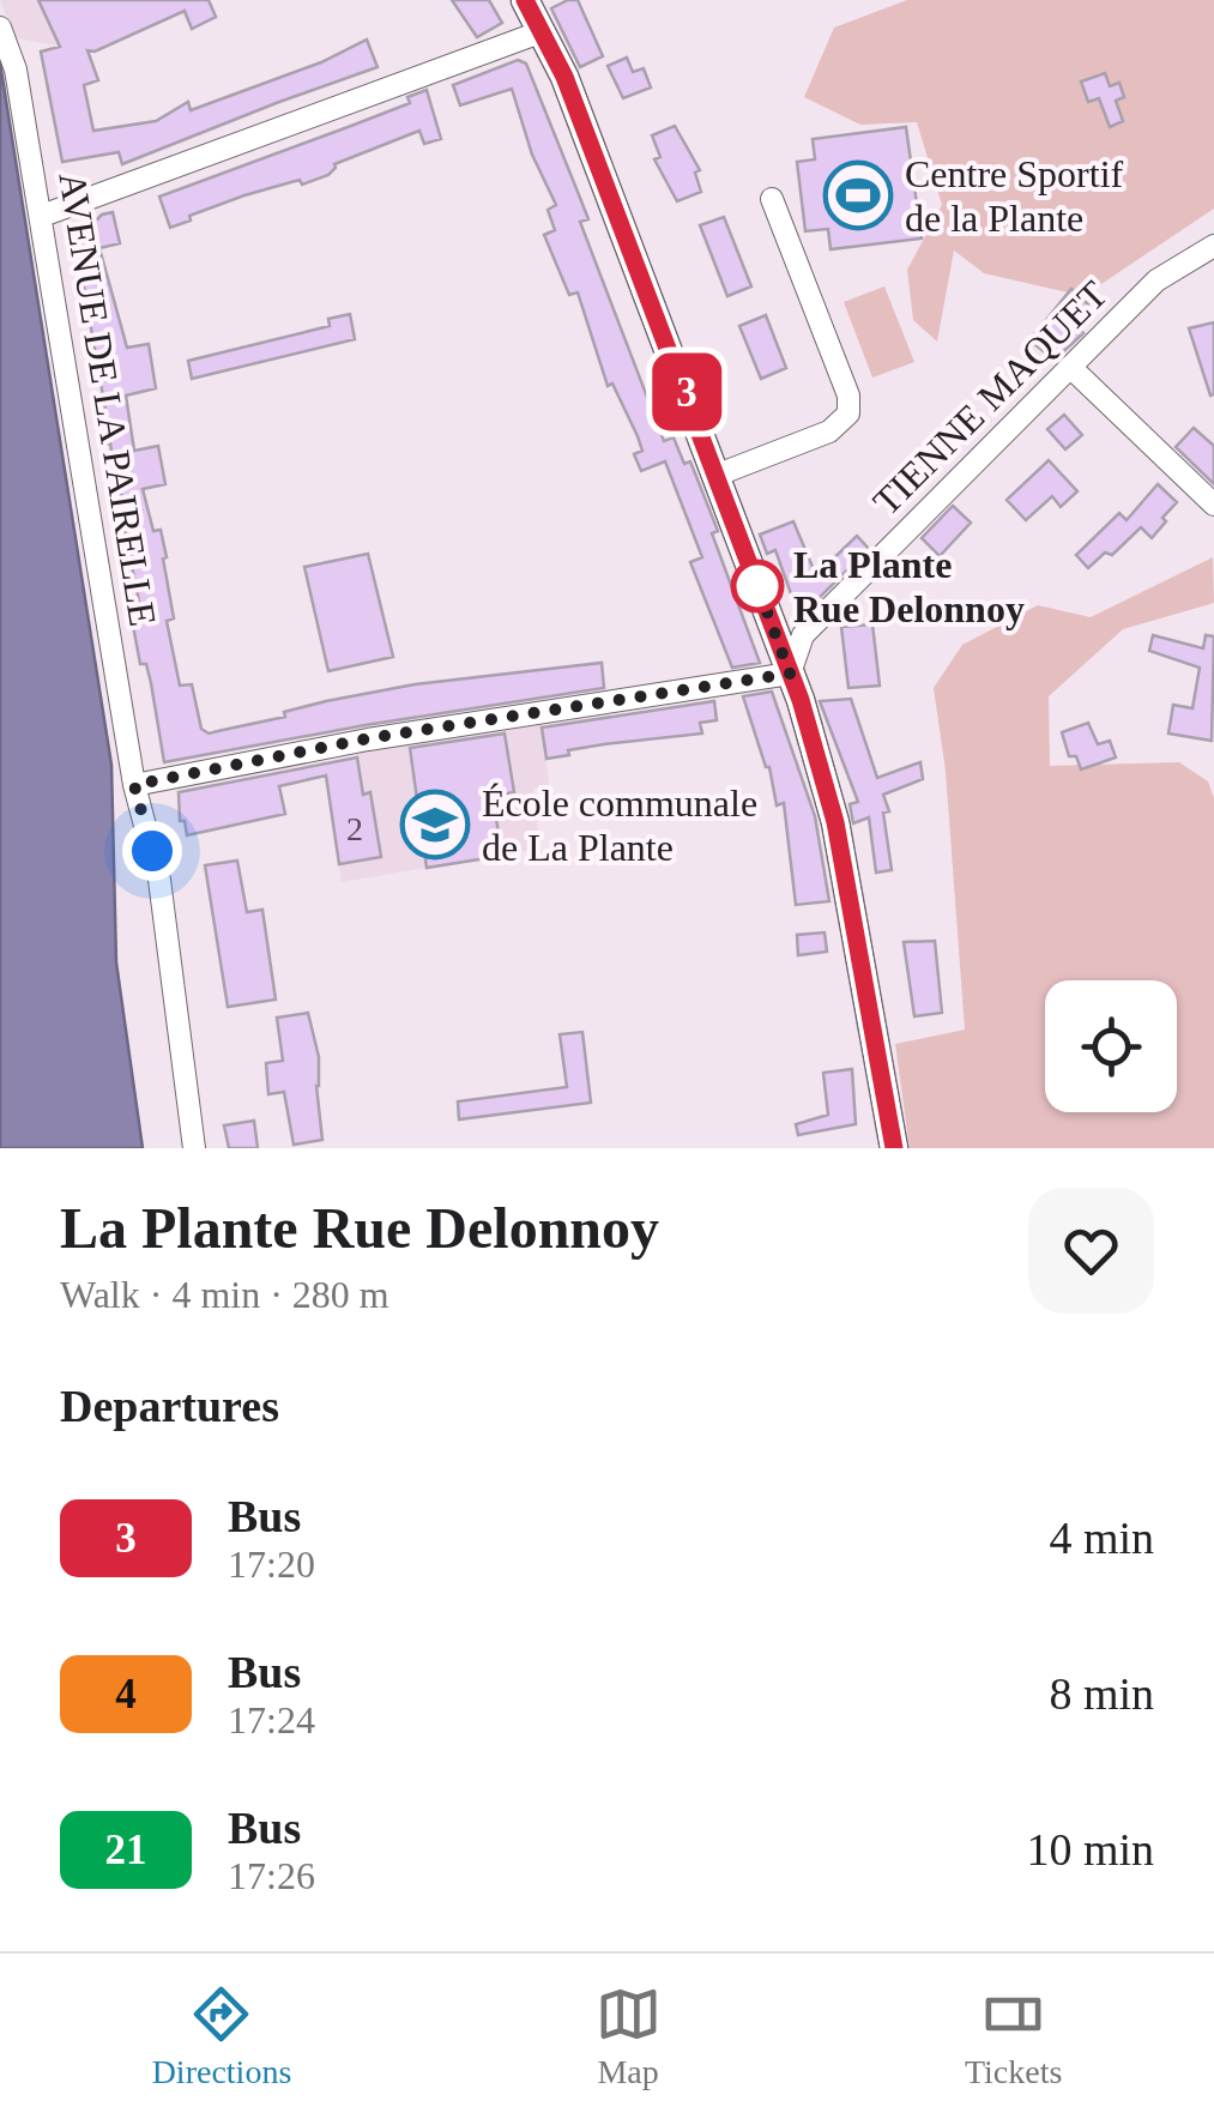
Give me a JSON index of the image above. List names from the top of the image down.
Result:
{
  "streets": {
    "street": ["TIENNE MAQUET", "AVENUE DE LA PAIRELLE"]
  },
  "places": {
    "sports": ["Centre Sportif de la Plante"],
    "other": ["La Plante Rue Delonnoy"],
    "school or university": ["École communale de La Plante"]
  },
  "lines": ["bus line 3"],
  "house_numbers": ["2"],
  "page": {
    "on_map": "3",
    "heading": [
      ["La Plante Rue Delonnoy", "Walk · 4 min · 280 m"],
      "Departures"
    ],
    "list": [
      {
        "mark": "3",
        "name": "Bus",
        "note": "17:20",
        "value": "4 min"
      },
      {
        "mark": "4",
        "name": "Bus",
        "note": "17:24",
        "value": "8 min"
      },
      {
        "mark": "21",
        "name": "Bus",
        "note": "17:26",
        "value": "10 min"
      }
    ],
    "tabs": ["Directions", "Map", "Tickets"]
  }
}
